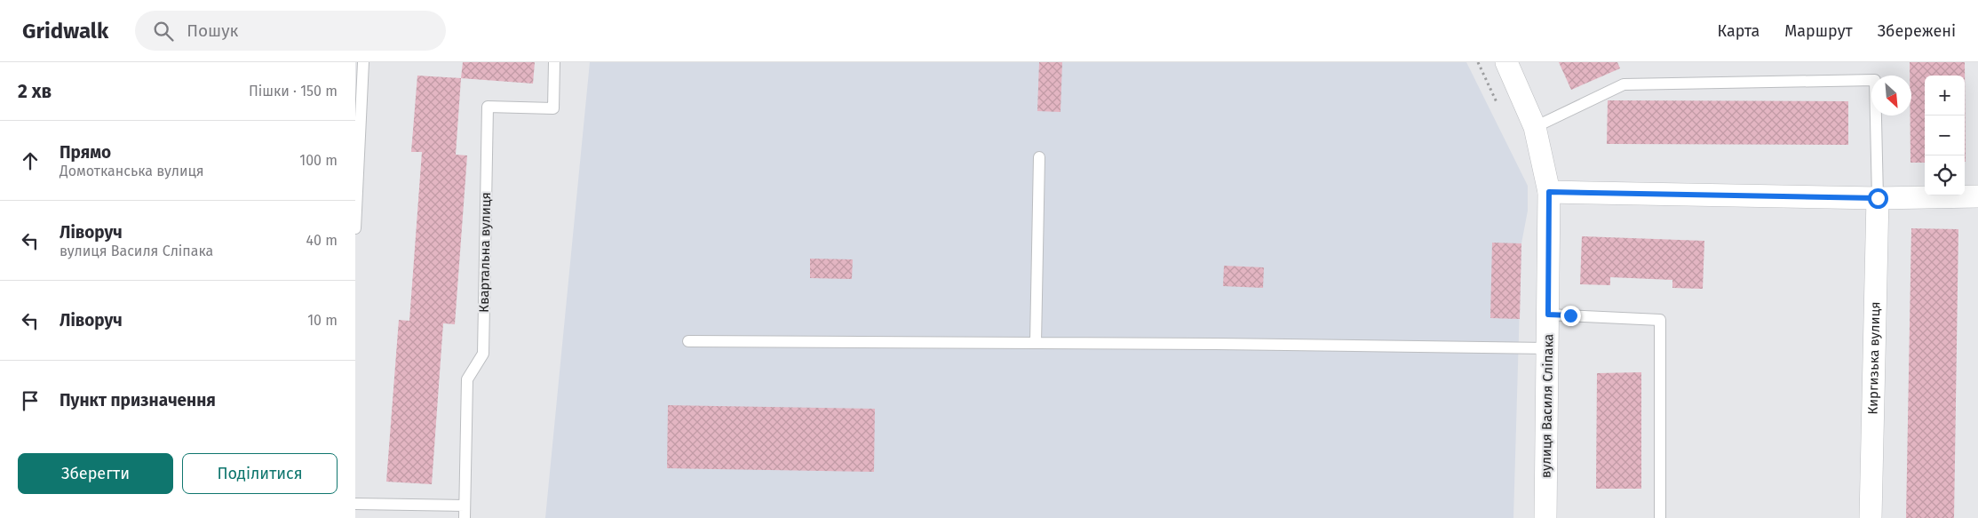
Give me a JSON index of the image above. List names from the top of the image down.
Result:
{
  "streets": {
    "street": ["Киргизька вулиця", "вулиця Василя Сліпака"],
    "lane": ["Квартальна вулиця"]
  },
  "north": "bottom right",
  "page": {
    "header": "Gridwalk",
    "search": "Пошук",
    "nav": ["Карта", "Маршрут", "Збережені"],
    "heading": ["2 хв", "Пішки · 150 m"],
    "map_buttons": ["+", "−"],
    "list": [
      ["Прямо", "Домотканська вулиця", "100 m"],
      ["Ліворуч", "вулиця Василя Сліпака", "40 m"],
      ["Ліворуч", "10 m"],
      "Пункт призначення"
    ],
    "buttons": ["Зберегти", "Поділитися"]
  }
}
